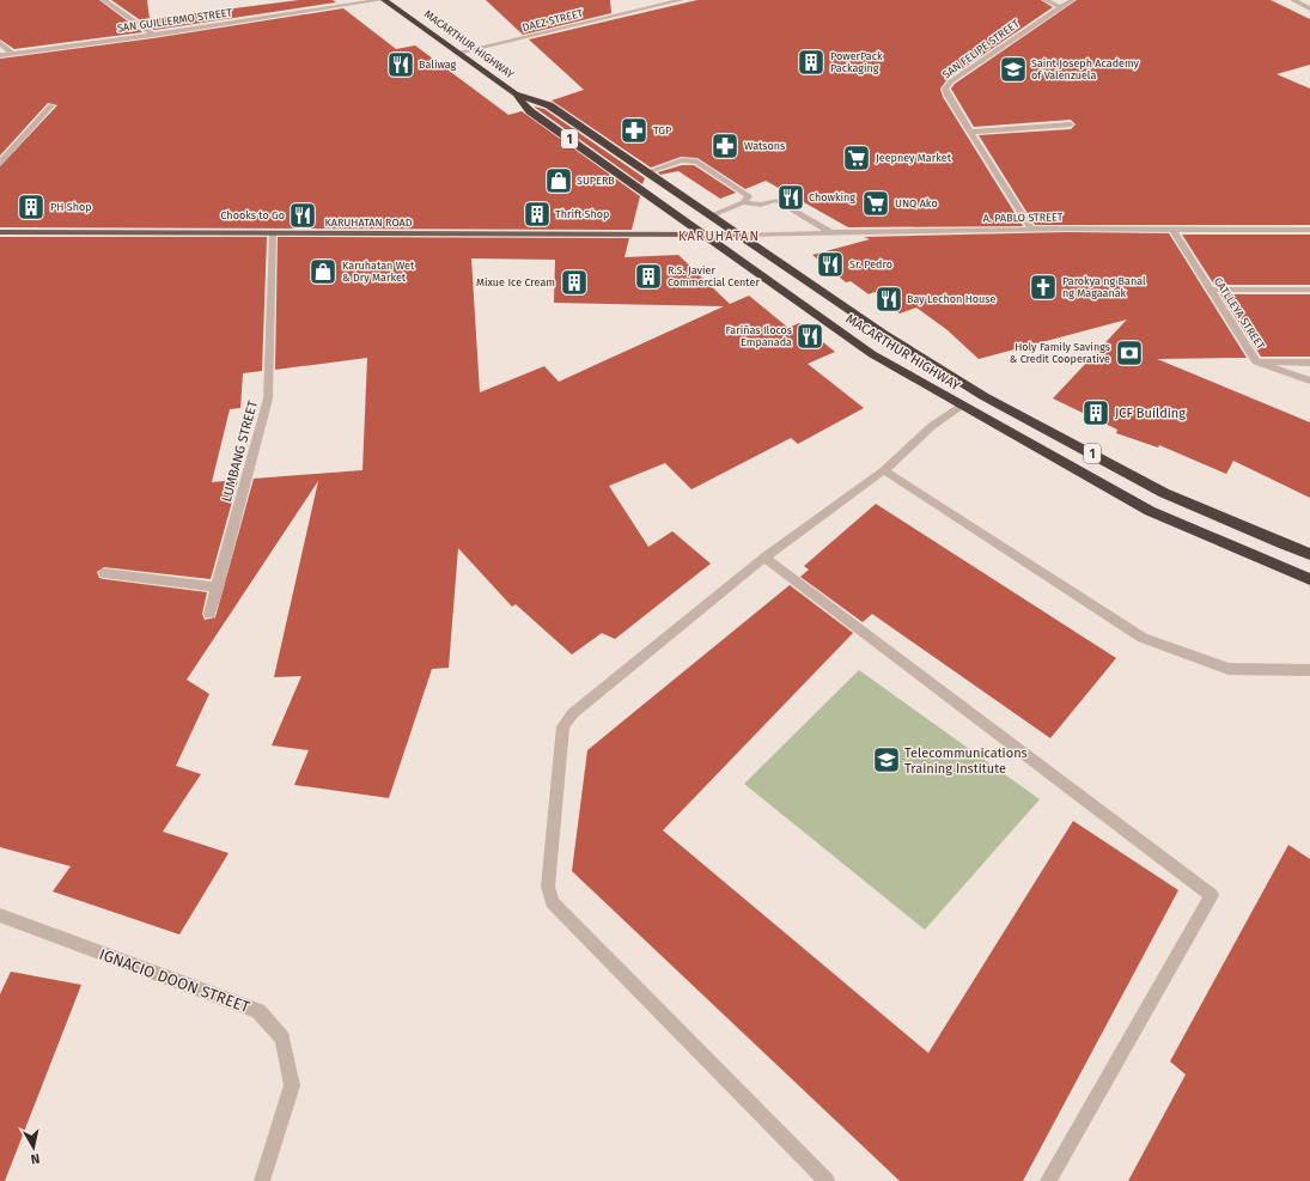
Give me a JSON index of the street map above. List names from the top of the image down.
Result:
{
  "streets": {
    "highway": ["MACARTHUR HIGHWAY", "1"],
    "main road": ["KARUHATAN ROAD"],
    "street": [
      "SAN GUILLERMO STREET",
      "DAEZ STREET",
      "SAN FELIPE STREET",
      "A. PABLO STREET",
      "CATLLEYA STREET",
      "LUMBANG STREET",
      "IGNACIO DOON STREET"
    ]
  },
  "crossings": [
    ["DAEZ STREET", "MACARTHUR HIGHWAY"],
    ["MACARTHUR HIGHWAY", "A. PABLO STREET"],
    ["MACARTHUR HIGHWAY", "KARUHATAN ROAD"],
    ["SAN FELIPE STREET", "A. PABLO STREET"],
    ["A. PABLO STREET", "KARUHATAN ROAD"],
    ["A. PABLO STREET", "CATLLEYA STREET"],
    ["KARUHATAN ROAD", "LUMBANG STREET"]
  ],
  "districts": ["KARUHATAN"],
  "places": {
    "building": [
      "PowerPack Packaging",
      "PH Shop",
      "Thrift Shop",
      "R.S. Javier Commercial Center",
      "Mixue Ice Cream",
      "JCF Building"
    ],
    "restaurant": [
      "Baliwag",
      "Chowking",
      "Chooks to Go",
      "Sr. Pedro",
      "Bay Lechon House",
      "Fariñas Ilocos Empanada"
    ],
    "school or university": ["Saint Joseph Academy of Valenzuela", "Telecommunications Training Institute"],
    "pharmacy": ["TGP", "Watsons"],
    "supermarket": ["Jeepney Market", "UNQ Ako"],
    "shop": ["SUPERB", "Karuhatan Wet & Dry Market"],
    "church": ["Parokya ng Banal ng Magaanak"],
    "bank": ["Holy Family Savings & Credit Cooperative"]
  },
  "north": "bottom"
}
